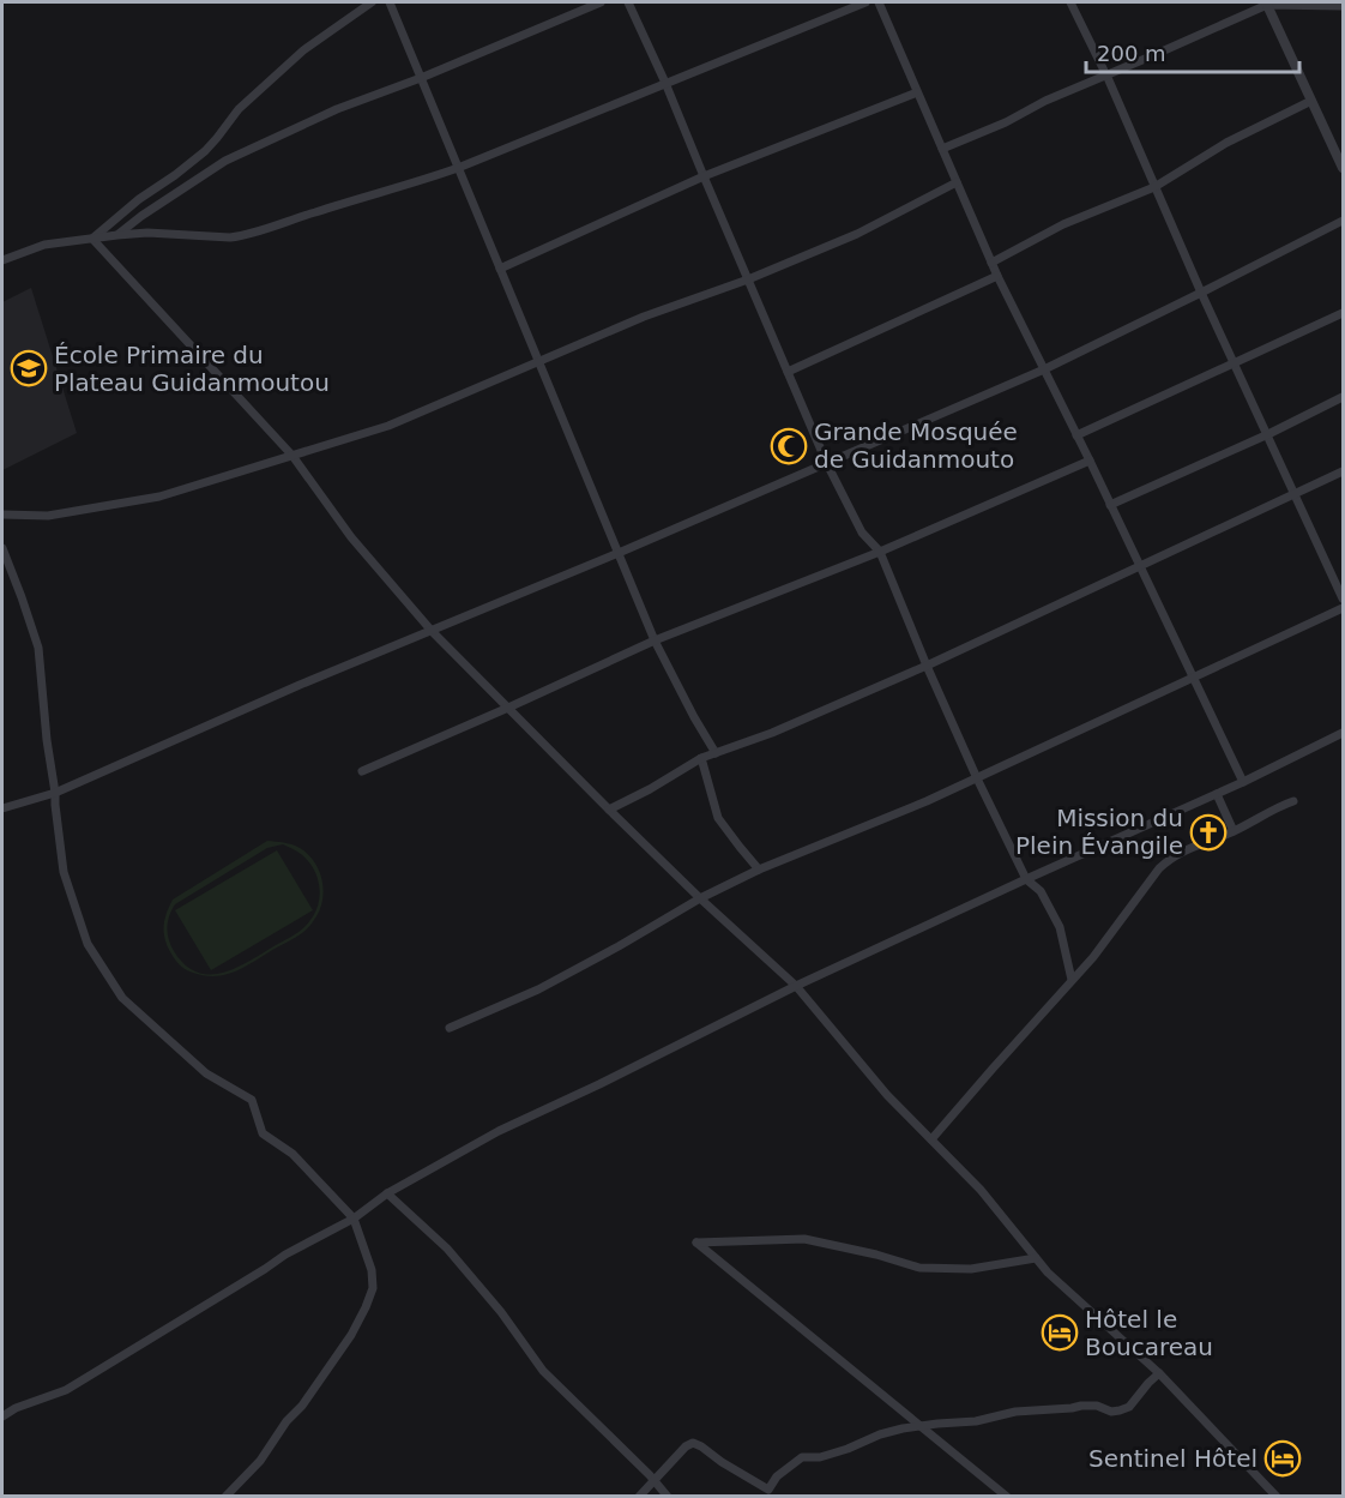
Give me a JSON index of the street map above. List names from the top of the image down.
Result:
{
  "places": {
    "school or university": ["École Primaire du Plateau Guidanmoutou"],
    "mosque": ["Grande Mosquée de Guidanmouto"],
    "church": ["Mission du Plein Évangile"],
    "hotel": ["Hôtel le Boucareau", "Sentinel Hôtel"]
  },
  "scale_bar": "200 m"
}
